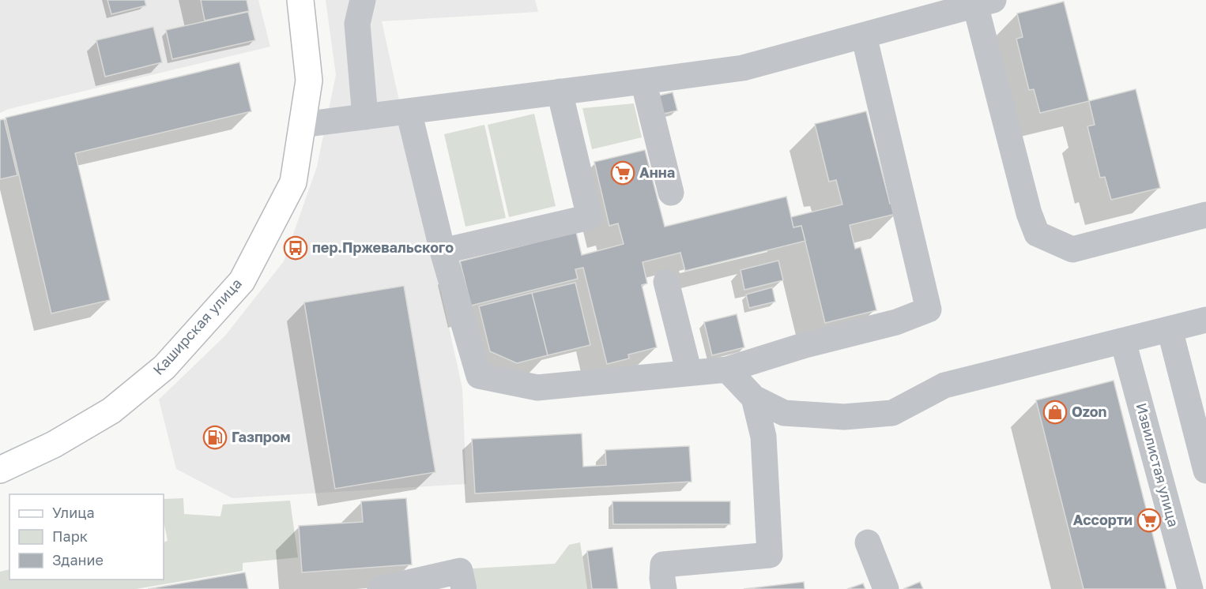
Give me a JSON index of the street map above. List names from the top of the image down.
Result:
{
  "streets": {
    "main road": ["Каширская улица"],
    "lane": ["Извилистая улица"]
  },
  "places": {
    "supermarket": ["Анна", "Ассорти"],
    "bus stop": ["пер.Пржевальского"],
    "shop": ["Ozon"],
    "fuel station": ["Газпром"]
  },
  "legend": ["Улица", "Парк", "Здание"]
}
